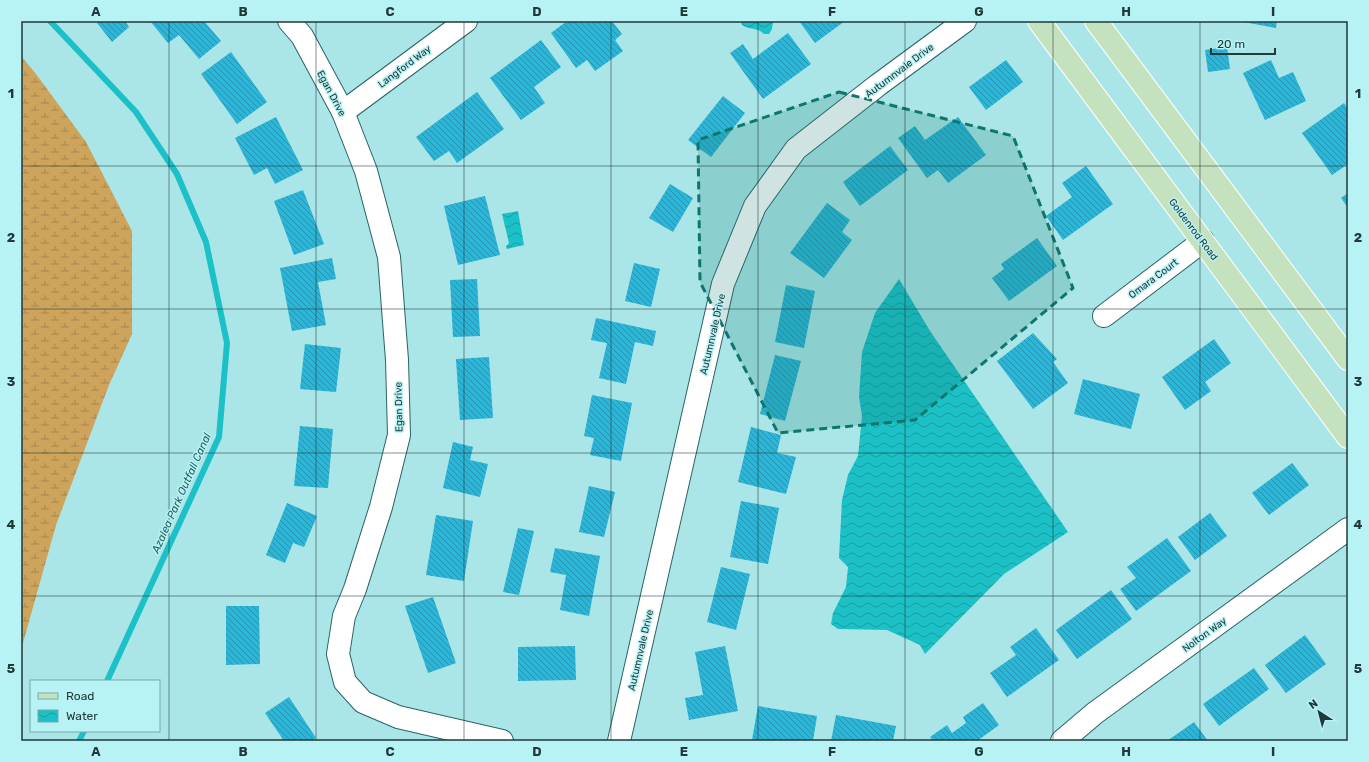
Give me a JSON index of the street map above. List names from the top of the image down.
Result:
{
  "streets": {
    "main road": ["Goldenrod Road"],
    "street": [
      "Langford Way",
      "Autumnvale Drive",
      "Egan Drive",
      "Omara Court",
      "Nolton Way"
    ]
  },
  "crossings": [
    ["Langford Way", "Egan Drive"],
    ["Goldenrod Road", "Omara Court"]
  ],
  "water": ["Azalea Park Outfall Canal"],
  "legend": ["Road", "Water"],
  "scale_bar": "20 m",
  "north": "top left",
  "grid": {
    "columns": [
      "A",
      "B",
      "C",
      "D",
      "E",
      "F",
      "G",
      "H",
      "I"
    ],
    "rows": [
      "1",
      "2",
      "3",
      "4",
      "5"
    ]
  }
}
